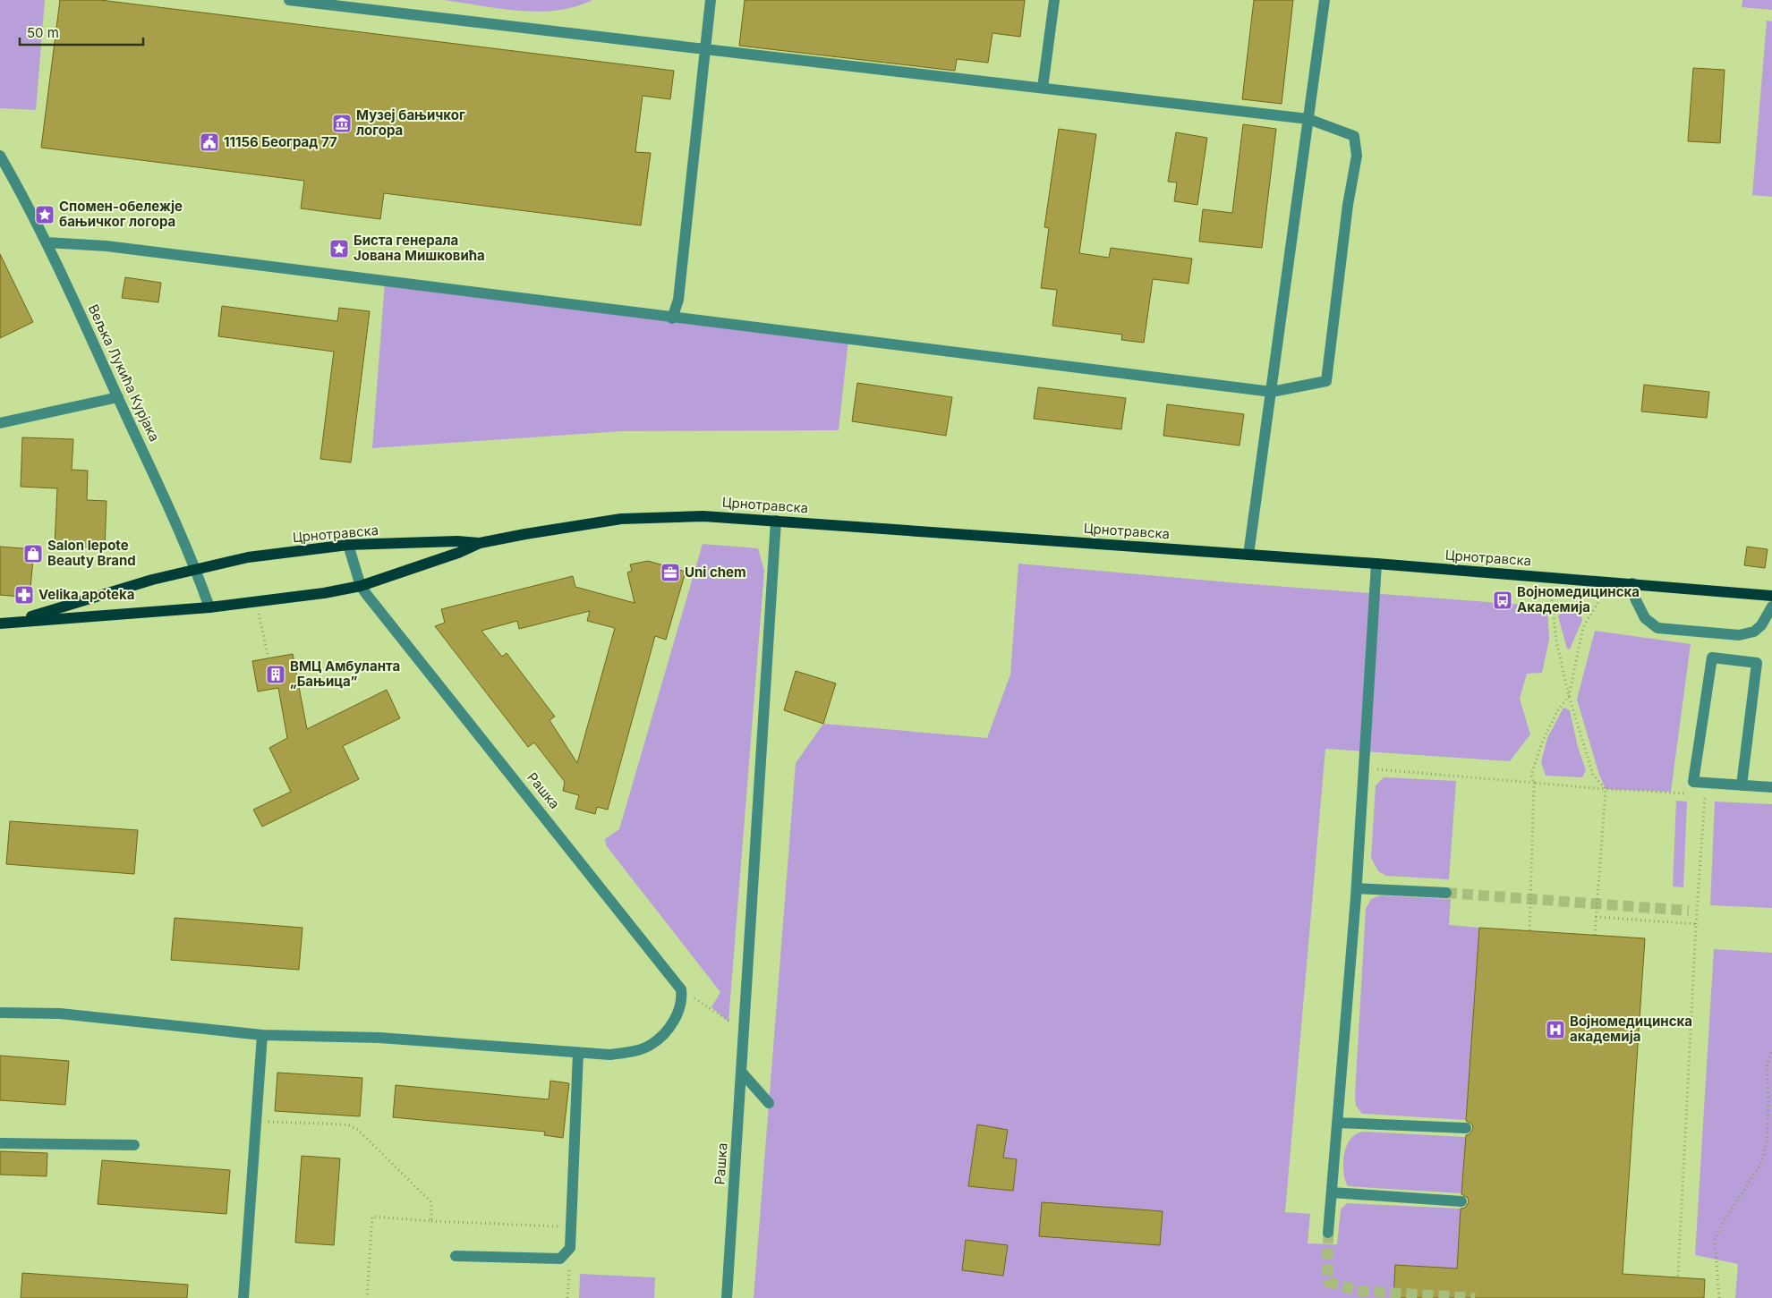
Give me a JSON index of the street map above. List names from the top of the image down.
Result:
{
  "streets": {
    "main road": ["Црнотравска"],
    "street": ["Вељка Лукића Курјака", "Рашка"]
  },
  "crossings": [
    ["Вељка Лукића Курјака", "Црнотравска"],
    ["Црнотравска", "Рашка"]
  ],
  "places": {
    "museum": ["Музеј бањичког логора"],
    "public building": ["11156 Београд 77"],
    "place": ["Спомен-обележје бањичког логора", "Биста генерала Јована Мишковића"],
    "shop": ["Salon lepote Beauty Brand"],
    "office": ["Uni chem"],
    "pharmacy": ["Velika apoteka"],
    "bus stop": ["Војномедицинска Академија"],
    "building": ["ВМЦ Амбуланта „Бањица”"],
    "hospital": ["Војномедицинска академија"]
  },
  "scale_bar": "50 m"
}
